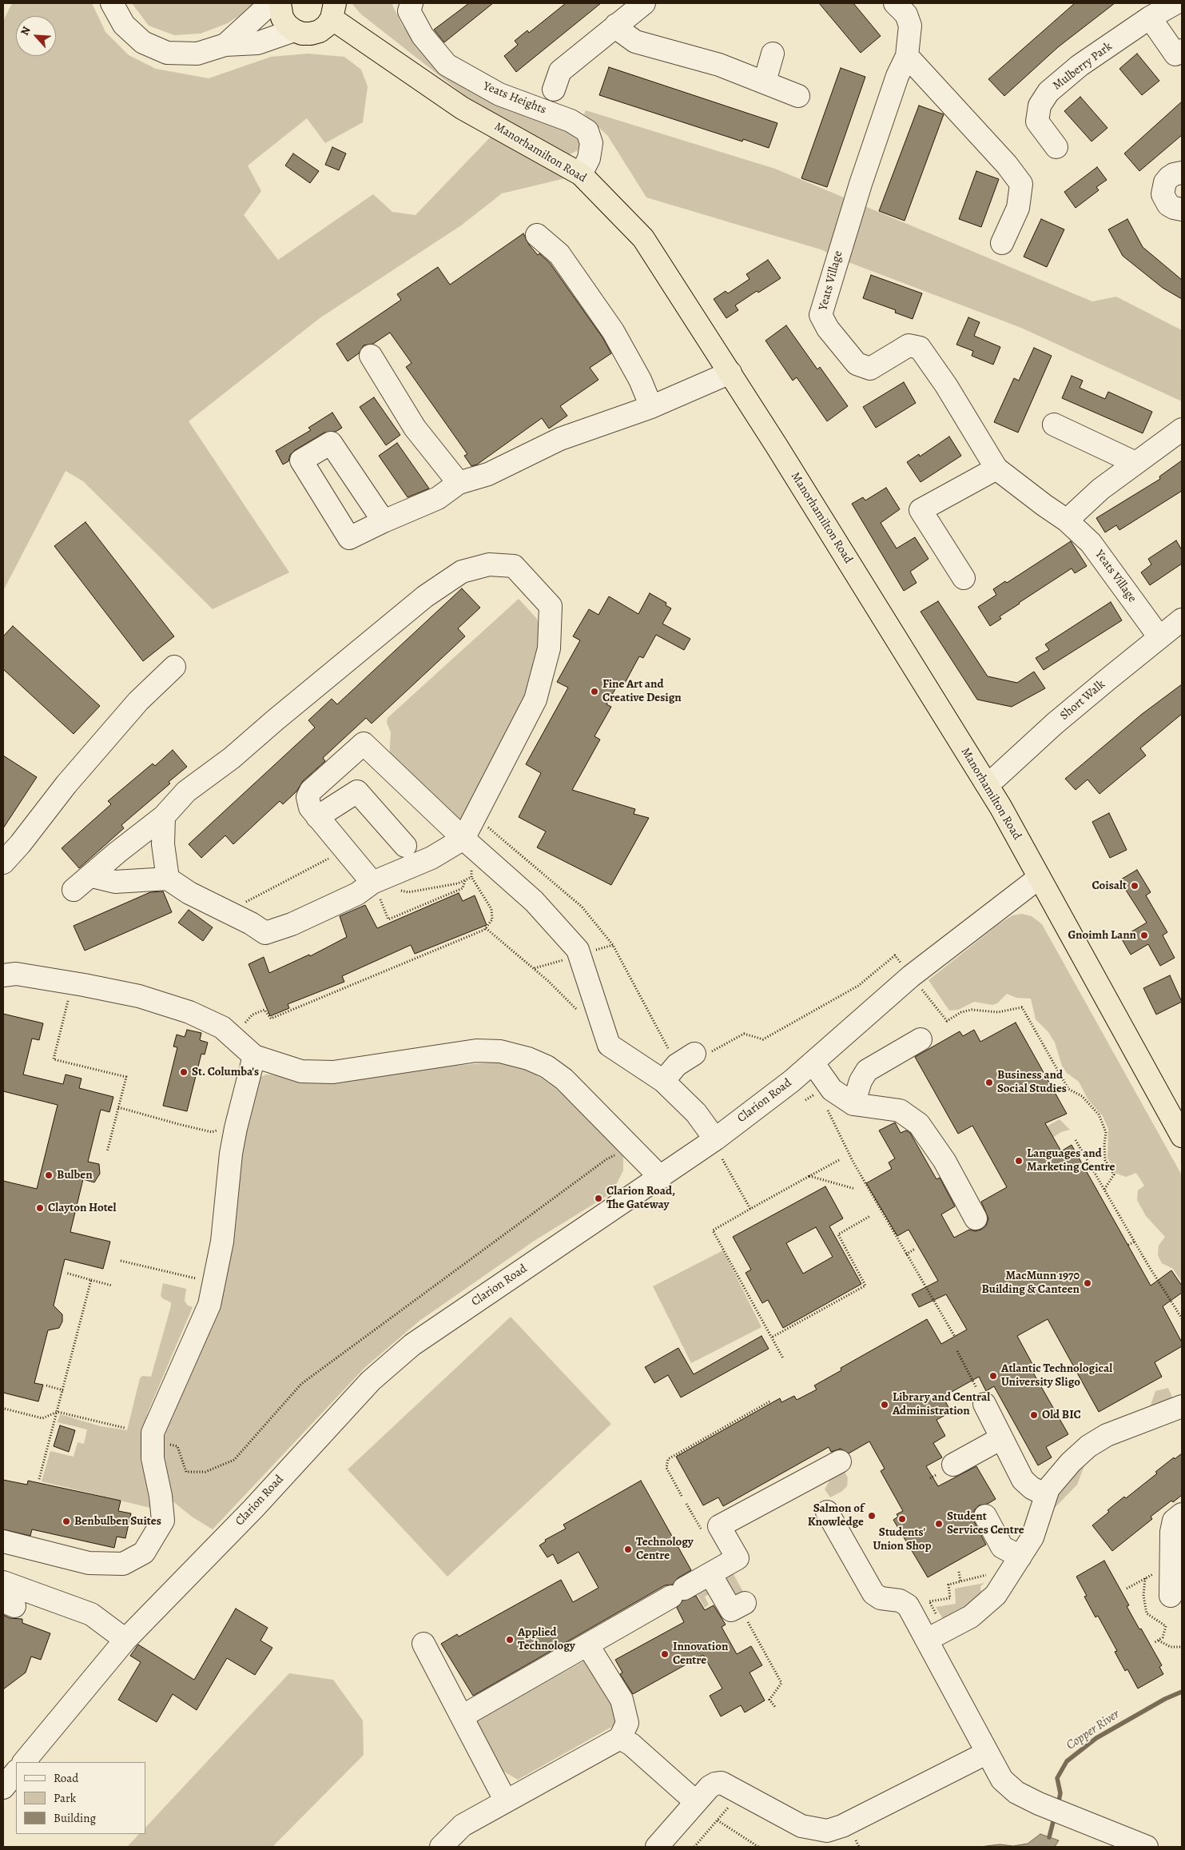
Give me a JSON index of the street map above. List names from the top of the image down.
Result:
{
  "streets": {
    "highway": ["Manorhamilton Road"],
    "street": [
      "Mulberry Park",
      "Yeats Heights",
      "Yeats Village",
      "Short Walk",
      "Clarion Road"
    ]
  },
  "crossings": [
    ["Yeats Heights", "Manorhamilton Road"],
    ["Manorhamilton Road", "Short Walk"],
    ["Manorhamilton Road", "Clarion Road"],
    ["Yeats Village", "Short Walk"]
  ],
  "water": ["Copper River"],
  "places": [
    "Fine Art and Creative Design",
    "Coisalt",
    "Gnoimh Lann",
    "St. Columba's",
    "Business and Social Studies",
    "Languages and Marketing Centre",
    "Bulben",
    "Clarion Road, The Gateway",
    "Clayton Hotel",
    "MacMunn 1970 Building & Canteen",
    "Atlantic Technological University Sligo",
    "Library and Central Administration",
    "Old BIC",
    "Salmon of Knowledge",
    "Students' Union Shop",
    "Benbulben Suites",
    "Student Services Centre",
    "Technology Centre",
    "Applied Technology",
    "Innovation Centre"
  ],
  "legend": ["Road", "Park", "Building"],
  "north": "top left"
}
